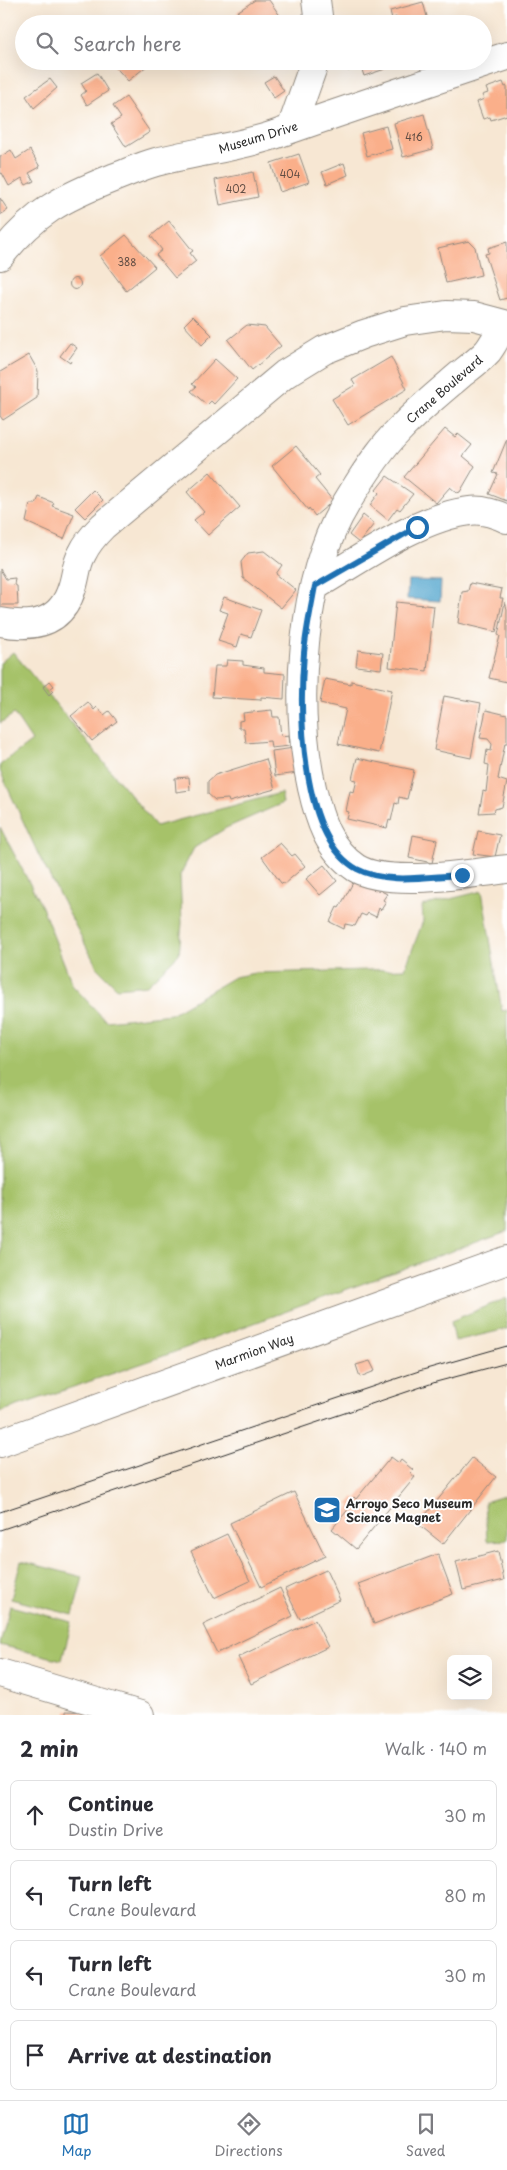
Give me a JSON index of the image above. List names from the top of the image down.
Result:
{
  "streets": {
    "street": ["Museum Drive", "Crane Boulevard", "Marmion Way"]
  },
  "places": {
    "school or university": ["Arroyo Seco Museum Science Magnet"]
  },
  "house_numbers": [
    "416",
    "404",
    "402",
    "388"
  ],
  "page": {
    "search": "Search here",
    "heading": ["2 min", "Walk · 140 m"],
    "list": [
      ["Continue", "Dustin Drive", "30 m"],
      ["Turn left", "Crane Boulevard", "80 m"],
      ["Turn left", "Crane Boulevard", "30 m"],
      "Arrive at destination"
    ],
    "nav": ["Map", "Directions", "Saved"]
  }
}
